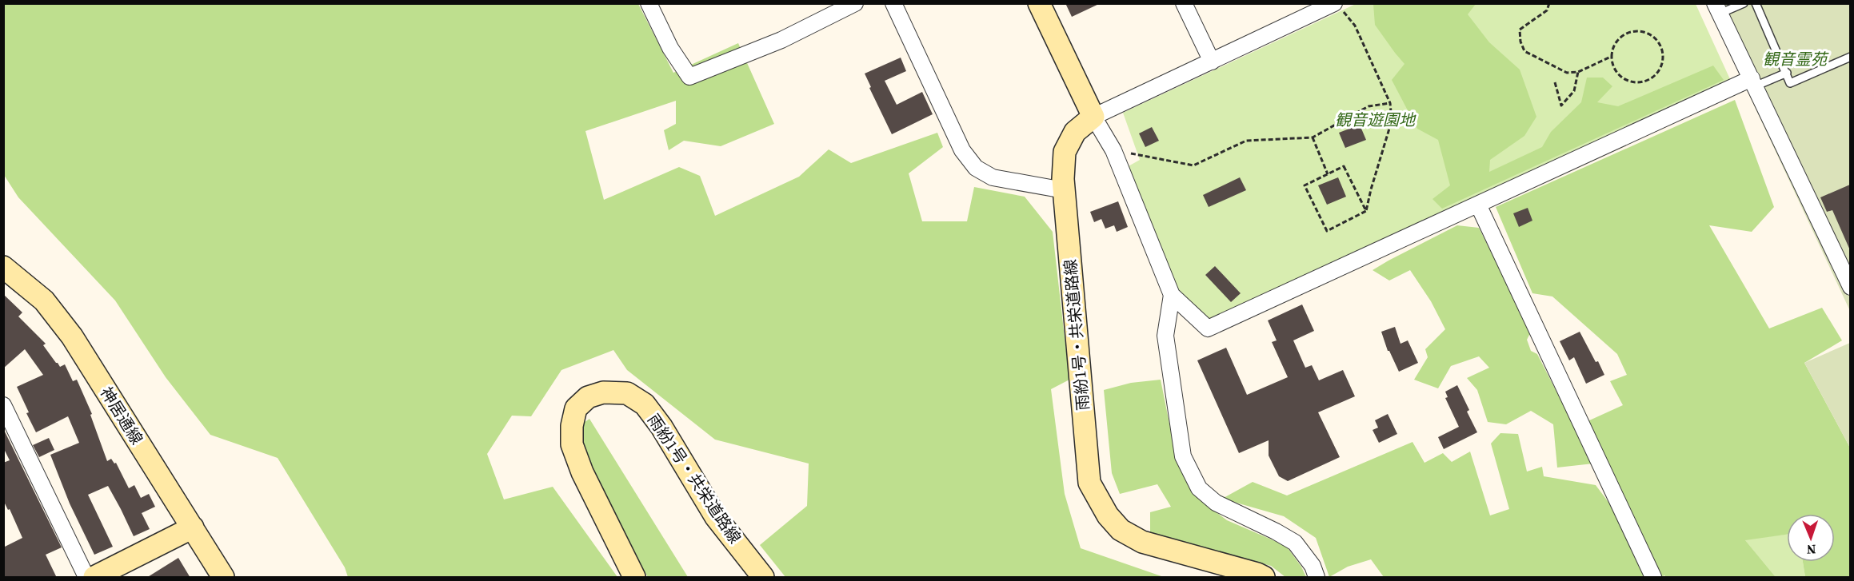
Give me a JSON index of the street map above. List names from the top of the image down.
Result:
{
  "streets": {
    "street": ["雨紛1号・共栄道路線", "神居通線"]
  },
  "parks": ["観音霊苑", "観音遊園地"],
  "north": "bottom"
}
